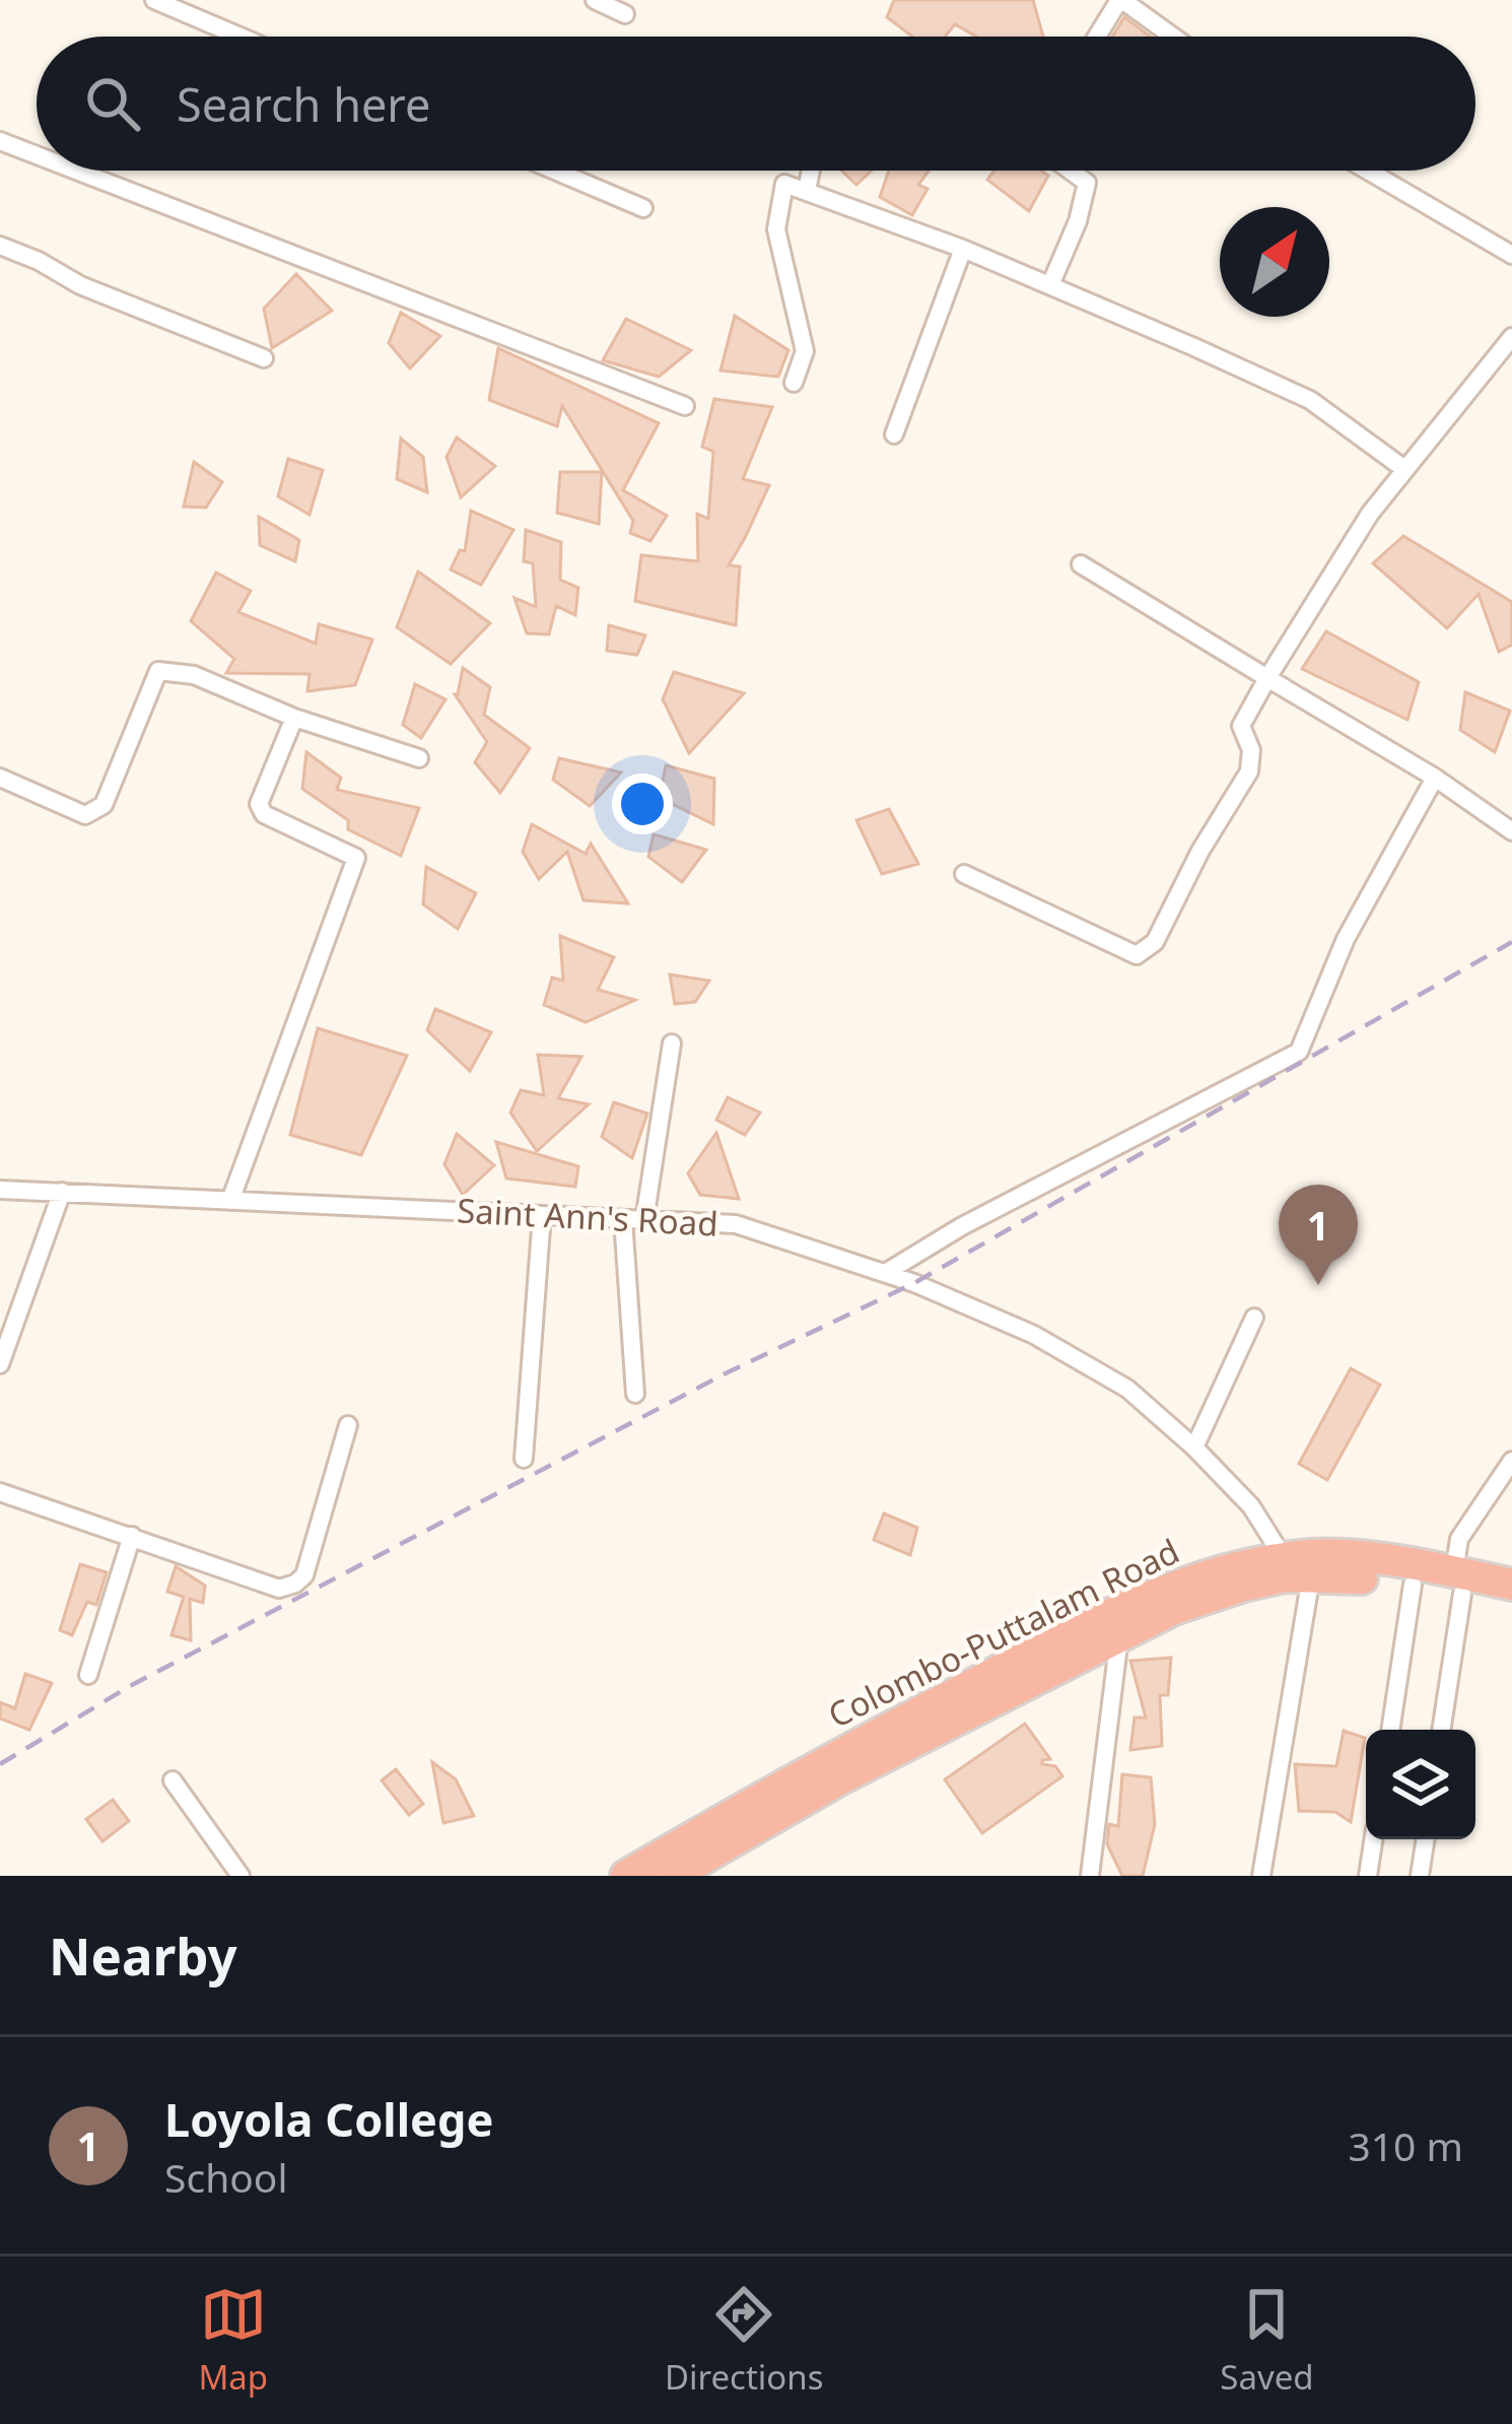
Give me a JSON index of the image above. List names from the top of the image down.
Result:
{
  "streets": {
    "highway": ["Colombo-Puttalam Road"],
    "street": ["Saint Ann's Road"]
  },
  "crossings": [
    ["Saint Ann's Road", "Colombo-Puttalam Road"]
  ],
  "north": "top right",
  "page": {
    "search": "Search here",
    "pins": "1",
    "heading": "Nearby",
    "list": [
      {
        "mark": "1",
        "name": "Loyola College",
        "note": "School",
        "value": "310 m"
      }
    ],
    "nav": ["Map", "Directions", "Saved"]
  }
}
